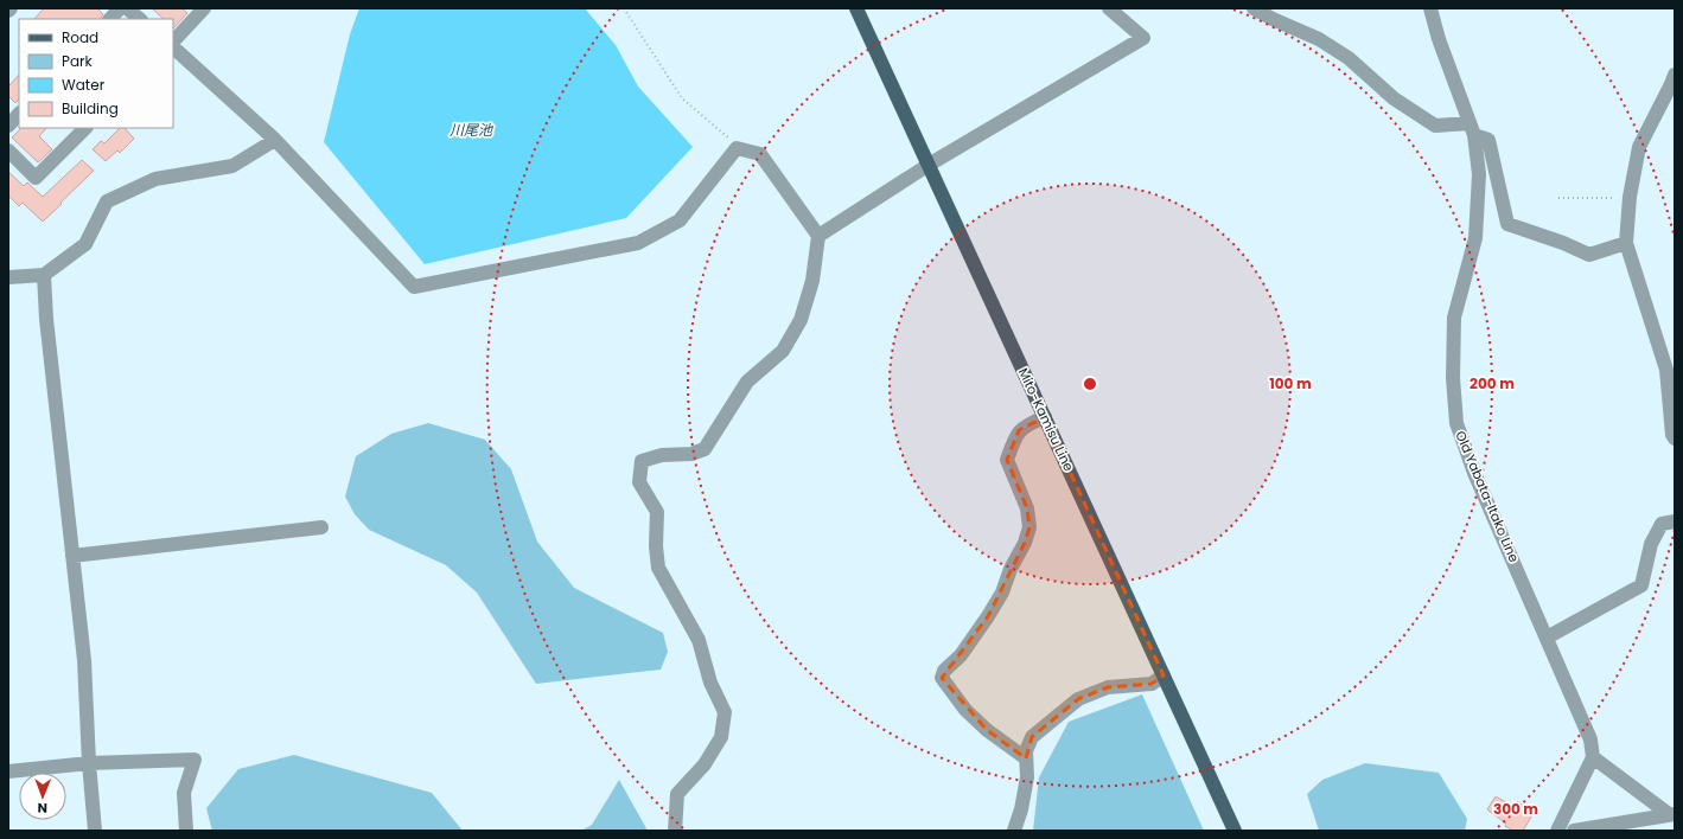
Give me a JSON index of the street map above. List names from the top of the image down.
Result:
{
  "streets": {
    "main road": ["Mito-Kamisu Line"],
    "street": ["Old Yabata-Itako Line"]
  },
  "water": ["川尾池"],
  "legend": [
    "Road",
    "Park",
    "Water",
    "Building"
  ],
  "north": "bottom",
  "rings": ["100 m", "200 m", "300 m"]
}
